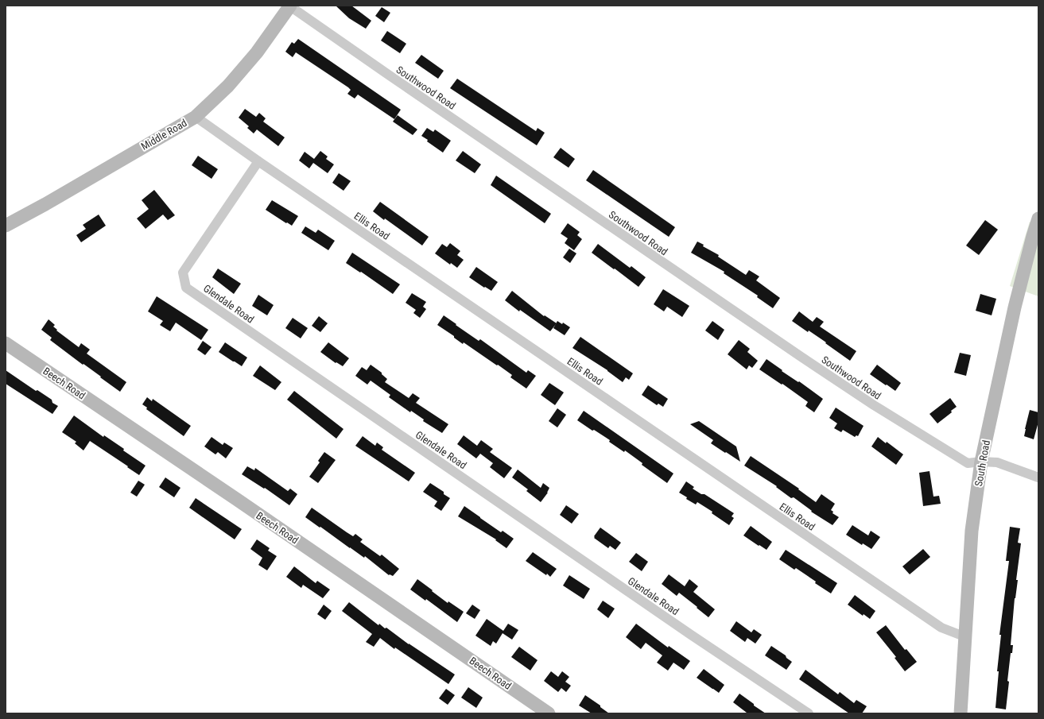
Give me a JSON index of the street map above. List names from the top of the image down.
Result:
{
  "streets": {
    "street": [
      "Southwood Road",
      "Middle Road",
      "Ellis Road",
      "Glendale Road",
      "Beech Road",
      "South Road"
    ]
  },
  "crossings": [
    ["Southwood Road", "Middle Road"],
    ["Southwood Road", "South Road"],
    ["Middle Road", "Ellis Road"],
    ["Ellis Road", "Glendale Road"],
    ["Ellis Road", "South Road"]
  ]
}
